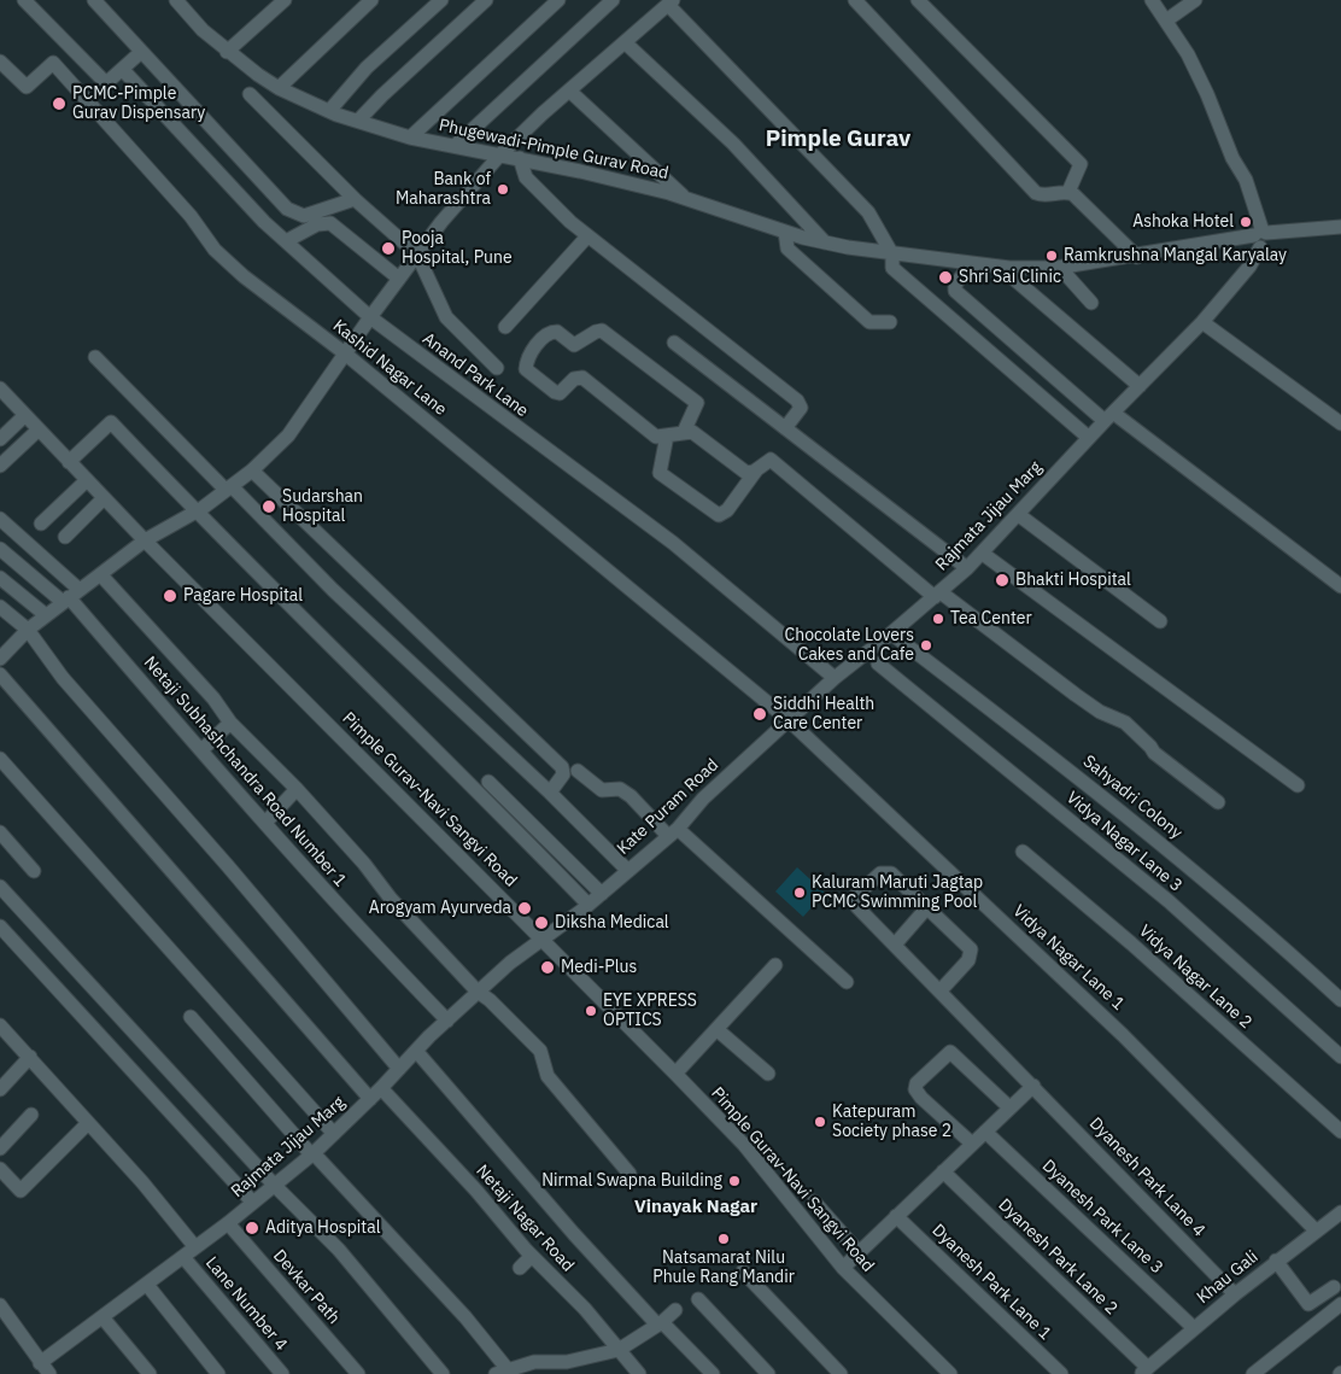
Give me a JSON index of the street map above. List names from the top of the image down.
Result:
{
  "streets": {
    "street": [
      "Phugewadi-Pimple Gurav Road",
      "Kashid Nagar Lane",
      "Anand Park Lane",
      "Rajmata Jijau Marg",
      "Netaji Subhashchandra Road Number 1",
      "Sahyadri Colony",
      "Pimple Gurav-Navi Sangvi Road",
      "Kate Puram Road",
      "Vidya Nagar Lane 3",
      "Vidya Nagar Lane 1",
      "Vidya Nagar Lane 2",
      "Dyanesh Park Lane 4",
      "Dyanesh Park Lane 3",
      "Netaji Nagar Road",
      "Dyanesh Park Lane 2",
      "Khau Gali",
      "Dyanesh Park Lane 1",
      "Devkar Path",
      "Lane Number 4"
    ]
  },
  "crossings": [
    ["Phugewadi-Pimple Gurav Road", "Rajmata Jijau Marg"],
    ["Kashid Nagar Lane", "Rajmata Jijau Marg"],
    ["Kashid Nagar Lane", "Kate Puram Road"],
    ["Kashid Nagar Lane", "Vidya Nagar Lane 1"],
    ["Anand Park Lane", "Rajmata Jijau Marg"],
    ["Rajmata Jijau Marg", "Netaji Subhashchandra Road Number 1"],
    ["Rajmata Jijau Marg", "Sahyadri Colony"],
    ["Rajmata Jijau Marg", "Pimple Gurav-Navi Sangvi Road"],
    ["Rajmata Jijau Marg", "Kate Puram Road"],
    ["Rajmata Jijau Marg", "Vidya Nagar Lane 1"],
    ["Rajmata Jijau Marg", "Netaji Nagar Road"],
    ["Rajmata Jijau Marg", "Devkar Path"],
    ["Rajmata Jijau Marg", "Lane Number 4"],
    ["Pimple Gurav-Navi Sangvi Road", "Kate Puram Road"],
    ["Kate Puram Road", "Vidya Nagar Lane 1"],
    ["Vidya Nagar Lane 1", "Khau Gali"],
    ["Dyanesh Park Lane 4", "Khau Gali"],
    ["Dyanesh Park Lane 3", "Khau Gali"],
    ["Dyanesh Park Lane 2", "Khau Gali"]
  ],
  "districts": ["Pimple Gurav", "Vinayak Nagar"],
  "places": [
    "PCMC-Pimple Gurav Dispensary",
    "Bank of Maharashtra",
    "Ashoka Hotel",
    "Pooja Hospital, Pune",
    "Ramkrushna Mangal Karyalay",
    "Shri Sai Clinic",
    "Sudarshan Hospital",
    "Bhakti Hospital",
    "Pagare Hospital",
    "Tea Center",
    "Chocolate Lovers Cakes and Cafe",
    "Siddhi Health Care Center",
    "Kaluram Maruti Jagtap PCMC Swimming Pool",
    "Arogyam Ayurveda",
    "Diksha Medical",
    "Medi-Plus",
    "EYE XPRESS OPTICS",
    "Katepuram Society phase 2",
    "Nirmal Swapna Building",
    "Aditya Hospital",
    "Natsamarat Nilu Phule Rang Mandir"
  ]
}
